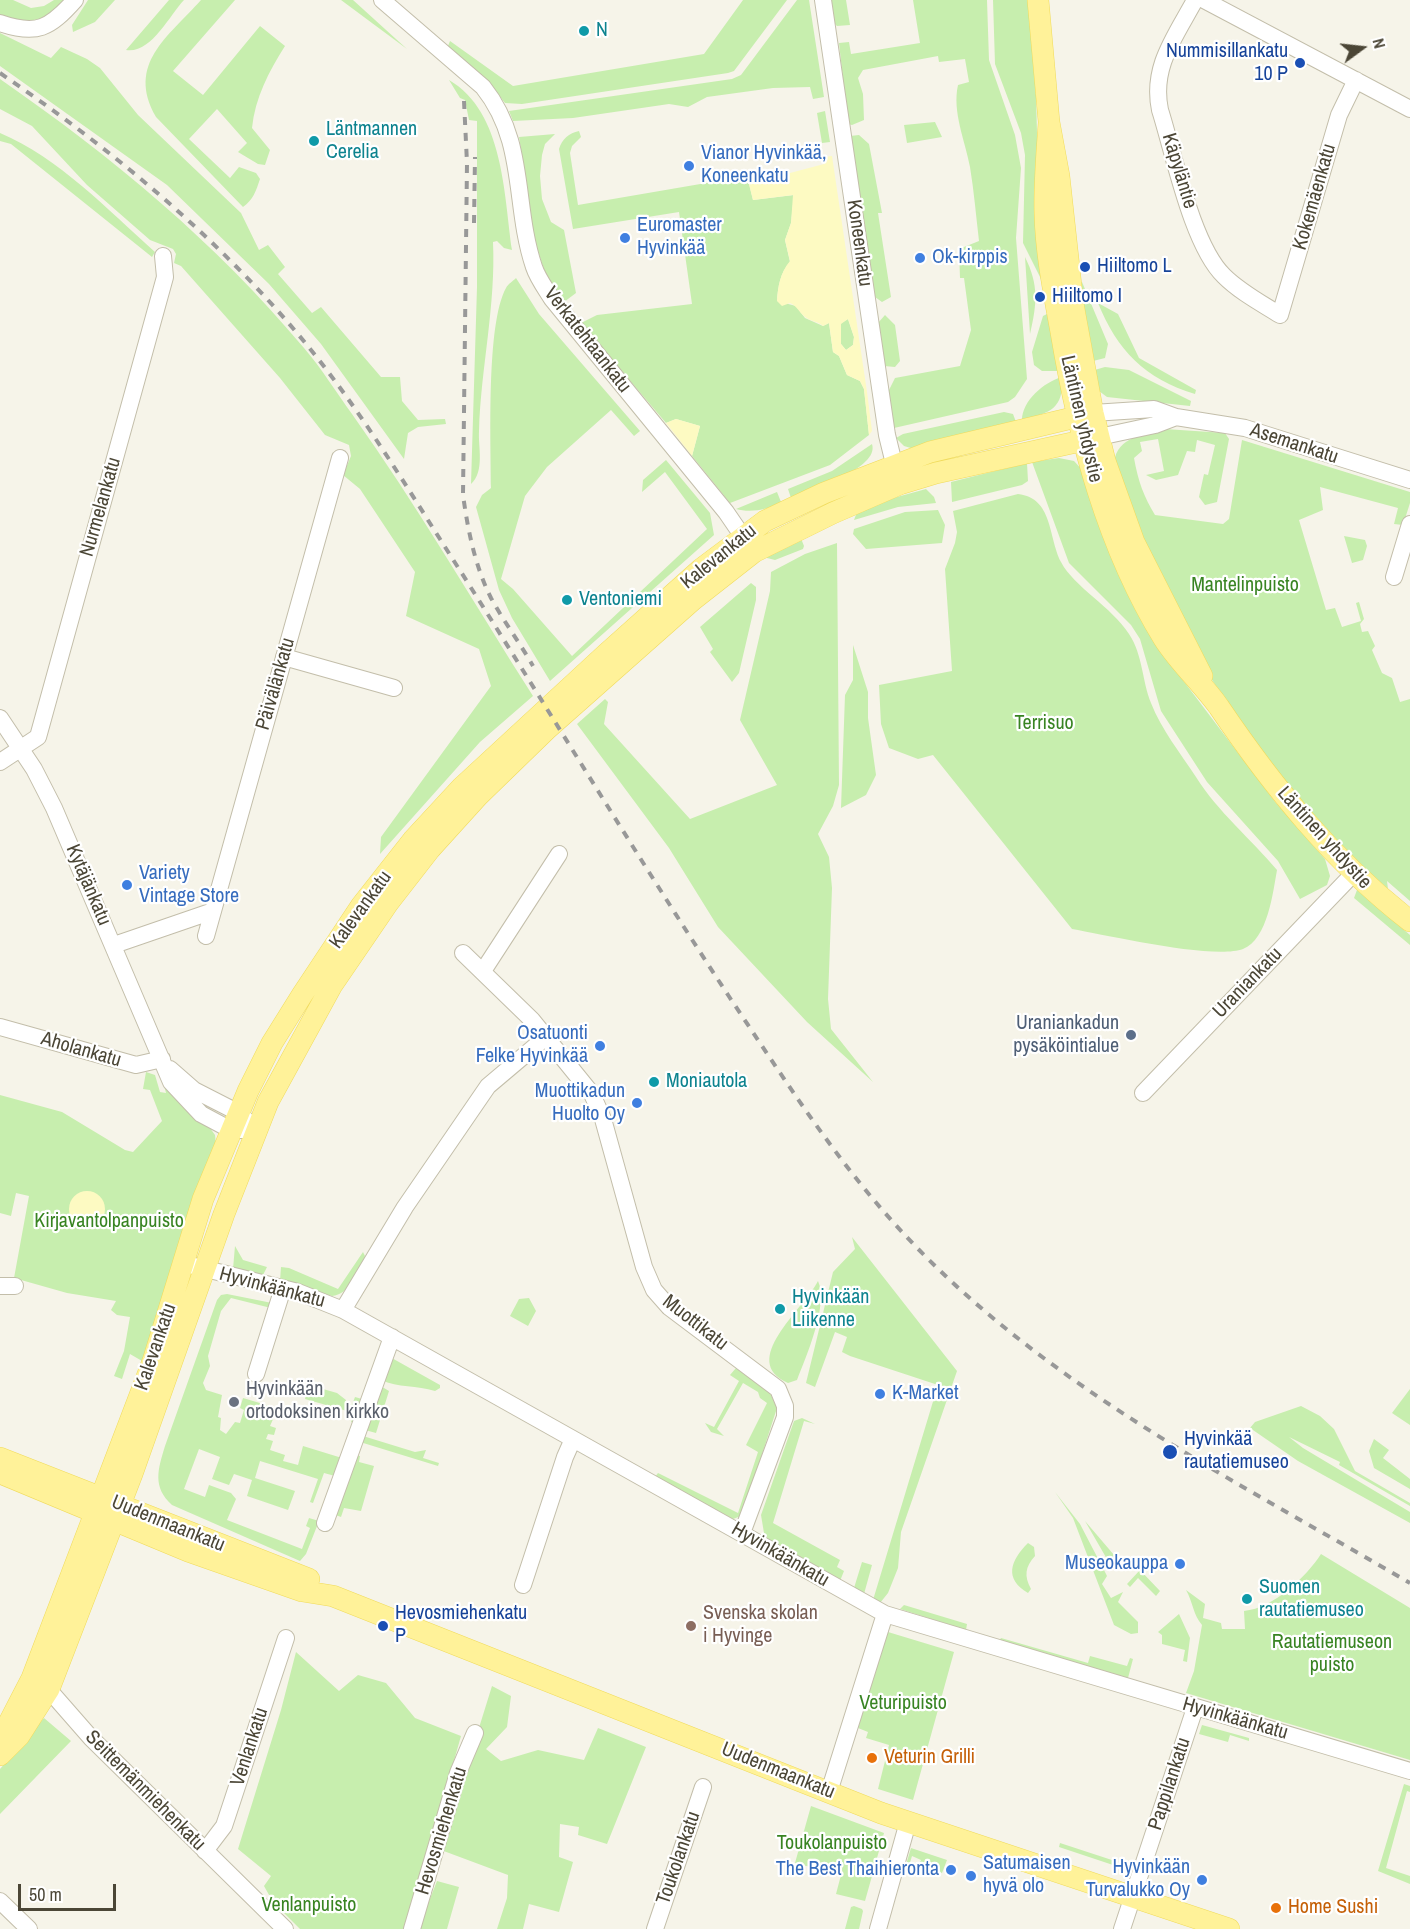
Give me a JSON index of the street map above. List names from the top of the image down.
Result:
{
  "streets": {
    "main road": ["Läntinen yhdystie", "Kalevankatu", "Uudenmaankatu"],
    "street": [
      "Käpyläntie",
      "Kokemäenkatu",
      "Koneenkatu",
      "Verkatehtaankatu",
      "Asemankatu",
      "Nurmelankatu",
      "Päivälänkatu",
      "Kytäjänkatu",
      "Uraniankatu",
      "Aholankatu",
      "Hyvinkäänkatu",
      "Muottikatu",
      "Venlankatu",
      "Pappilankatu",
      "Seittemänmiehenkatu",
      "Hevosmiehenkatu",
      "Toukolankatu"
    ]
  },
  "crossings": [
    ["Käpyläntie", "Kokemäenkatu"],
    ["Koneenkatu", "Kalevankatu"],
    ["Verkatehtaankatu", "Kalevankatu"],
    ["Läntinen yhdystie", "Asemankatu"],
    ["Läntinen yhdystie", "Kalevankatu"],
    ["Läntinen yhdystie", "Uraniankatu"],
    ["Asemankatu", "Kalevankatu"],
    ["Nurmelankatu", "Kytäjänkatu"],
    ["Kalevankatu", "Kytäjänkatu"],
    ["Kalevankatu", "Hyvinkäänkatu"],
    ["Kalevankatu", "Uudenmaankatu"],
    ["Kalevankatu", "Seittemänmiehenkatu"],
    ["Kytäjänkatu", "Aholankatu"],
    ["Hyvinkäänkatu", "Muottikatu"],
    ["Hyvinkäänkatu", "Pappilankatu"],
    ["Uudenmaankatu", "Pappilankatu"],
    ["Venlankatu", "Seittemänmiehenkatu"]
  ],
  "parks": [
    "Mantelinpuisto",
    "Terrisuo",
    "Kirjavantolpanpuisto",
    "Rautatiemuseon puisto",
    "Veturipuisto",
    "Toukolanpuisto",
    "Venlanpuisto"
  ],
  "places": [
    "N",
    "Nummisillankatu 10 P",
    "Läntmannen Cerelia",
    "Vianor Hyvinkää, Koneenkatu",
    "Euromaster Hyvinkää",
    "Ok-kirppis",
    "Hiiltomo L",
    "Hiiltomo I",
    "Ventoniemi",
    "Variety Vintage Store",
    "Uraniankadun pysäköintialue",
    "Osatuonti Felke Hyvinkää",
    "Moniautola",
    "Muottikadun Huolto Oy",
    "Hyvinkään Liikenne",
    "K-Market",
    "Hyvinkään ortodoksinen kirkko",
    "Hyvinkää rautatiemuseo",
    "Museokauppa",
    "Suomen rautatiemuseo",
    "Hevosmiehenkatu P",
    "Svenska skolan i Hyvinge",
    "Veturin Grilli",
    "The Best Thaihieronta",
    "Satumaisen hyvä olo",
    "Hyvinkään Turvalukko Oy",
    "Home Sushi"
  ],
  "scale_bar": "50 m",
  "north": "right"
}
